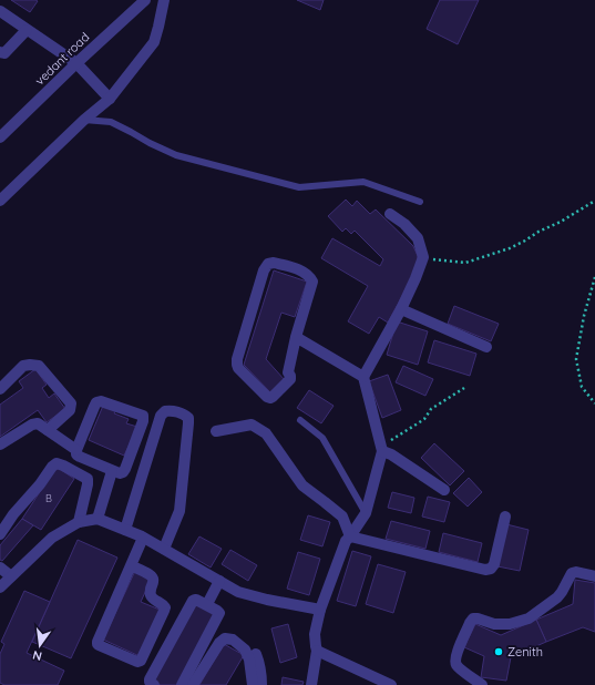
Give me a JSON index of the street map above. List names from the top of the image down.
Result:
{
  "streets": {
    "street": ["vedant road"]
  },
  "places": ["Zenith"],
  "house_numbers": ["B"],
  "north": "bottom"
}
